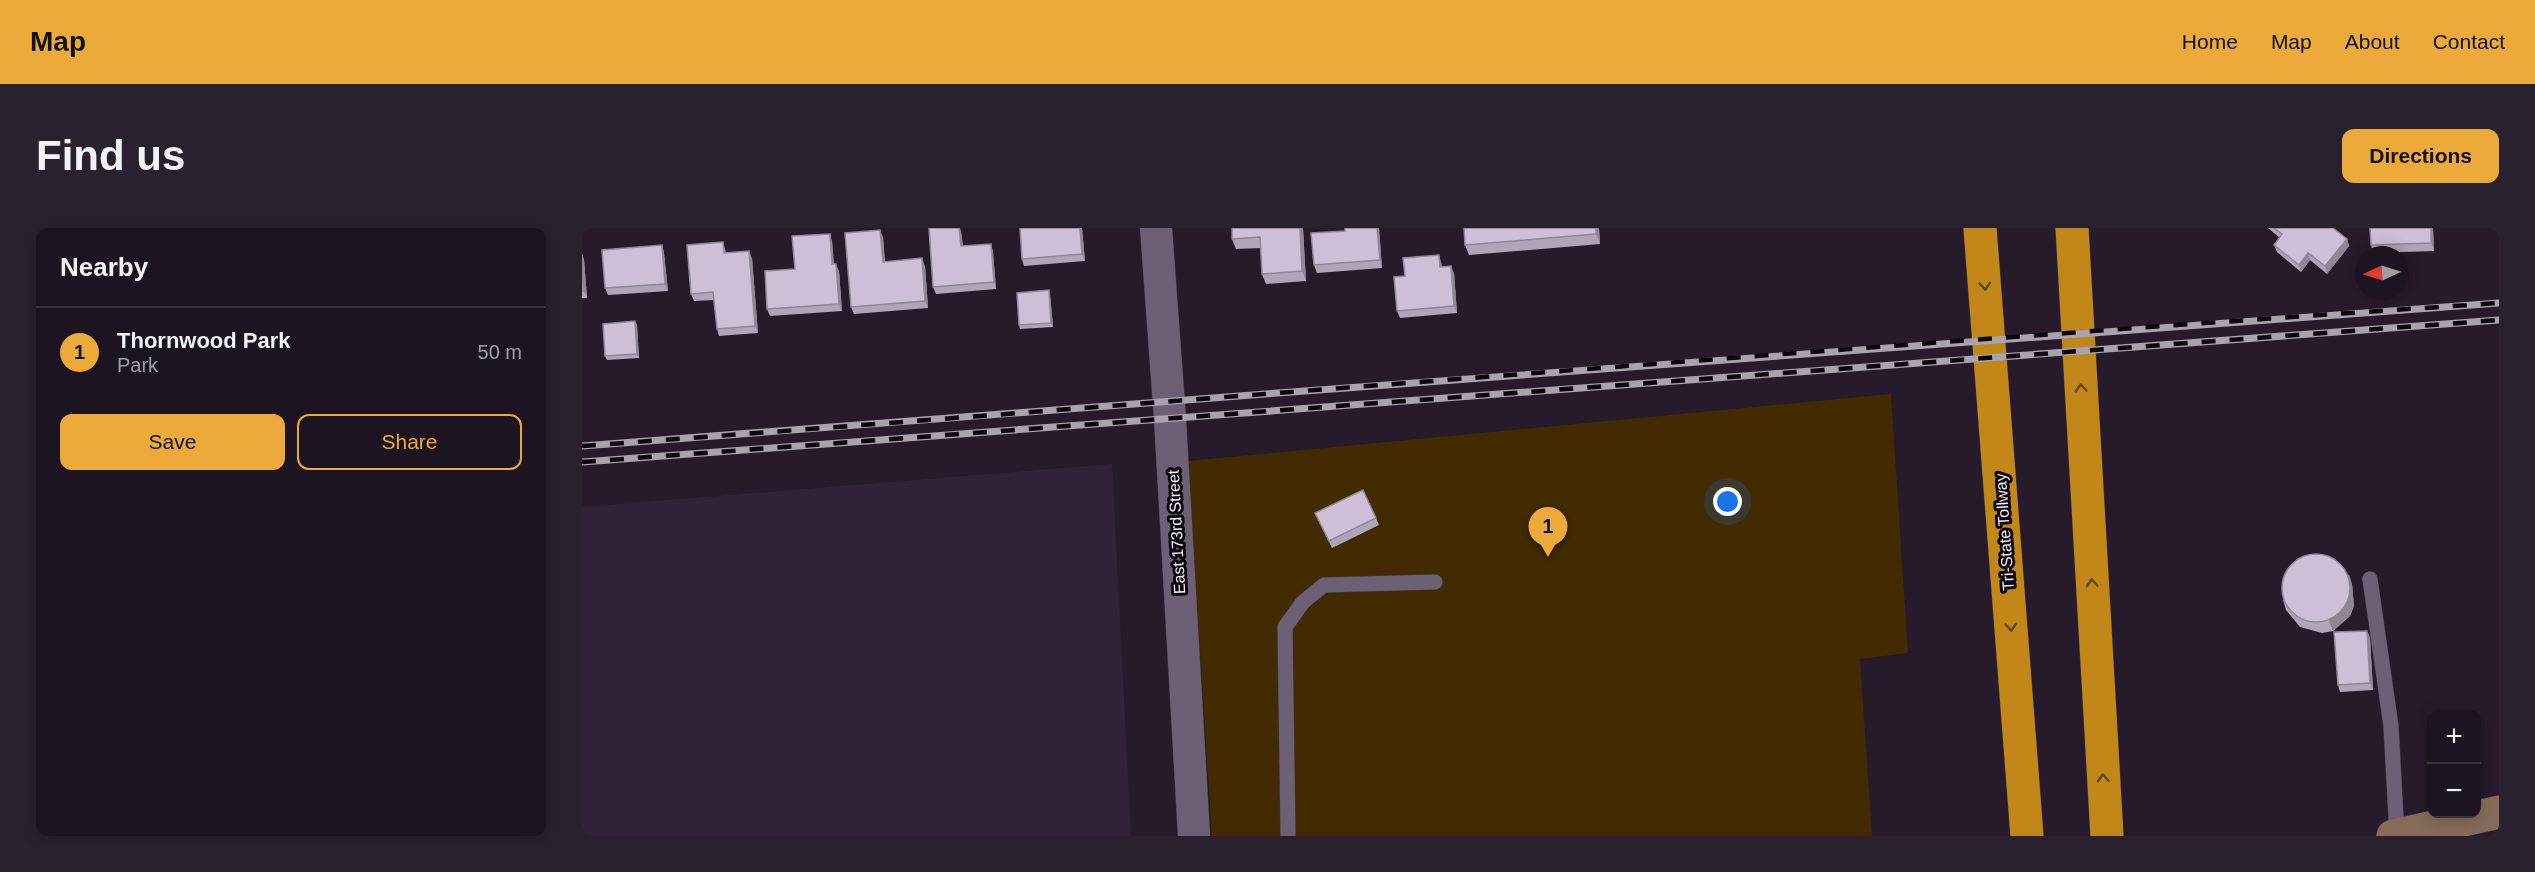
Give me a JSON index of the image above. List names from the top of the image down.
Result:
{
  "streets": {
    "highway": ["Tri-State Tollway"],
    "street": ["East 173rd Street"]
  },
  "north": "left",
  "page": {
    "header": "Map",
    "nav": [
      "Home",
      "Map",
      "About",
      "Contact"
    ],
    "buttons": [
      "Directions",
      ["Save", "Share"]
    ],
    "title": "Find us",
    "heading": "Nearby",
    "list": [
      {
        "mark": "1",
        "name": "Thornwood Park",
        "note": "Park",
        "value": "50 m"
      }
    ],
    "pins": "1",
    "map_buttons": ["+", "−"]
  }
}
